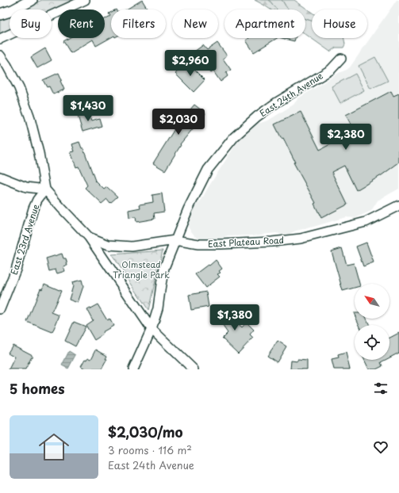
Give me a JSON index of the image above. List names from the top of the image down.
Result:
{
  "streets": {
    "street": ["East 24th Avenue", "East 23rd Avenue", "East Plateau Road"]
  },
  "crossings": [
    ["East 24th Avenue", "East Plateau Road"]
  ],
  "parks": ["Olmstead Triangle Park"],
  "north": "top left",
  "page": {
    "chip": [
      "Buy",
      "Rent",
      "Filters",
      "New",
      "Apartment",
      "House"
    ],
    "price": [
      "$2,960",
      "$1,430",
      "$2,030",
      "$2,380",
      "$1,380"
    ],
    "heading": "5 homes",
    "list": [
      {
        "name": "$2,030/mo",
        "note": "3 rooms · 116 m² · East 24th Avenue"
      }
    ]
  }
}
